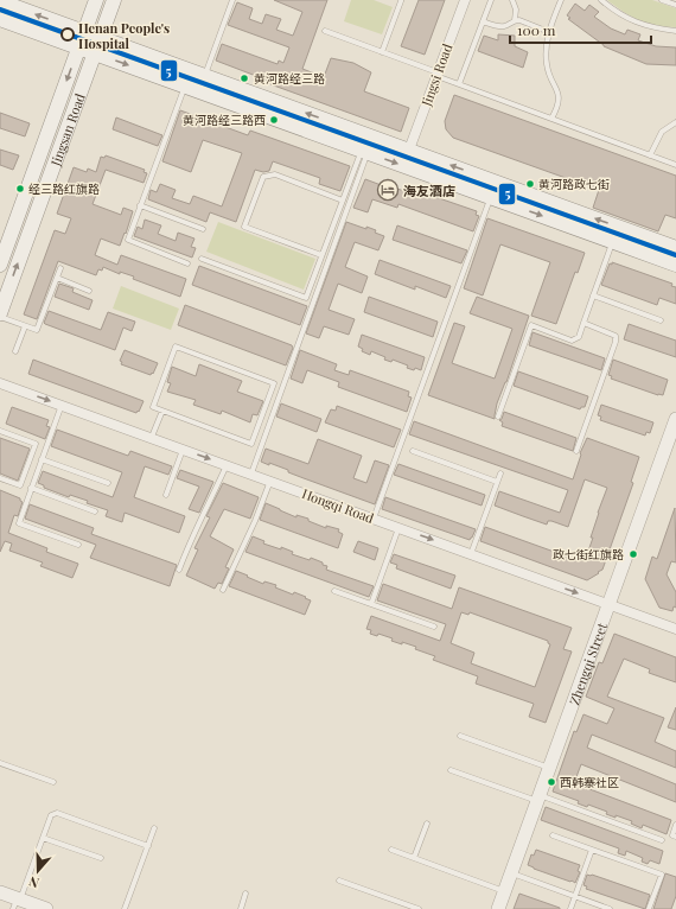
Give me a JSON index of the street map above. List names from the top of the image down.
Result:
{
  "streets": {
    "main road": ["Jingsan Road"],
    "street": ["Jingsi Road", "Hongqi Road", "Zhengqi Street"]
  },
  "crossings": [
    ["Hongqi Road", "Zhengqi Street"]
  ],
  "one_way": ["Hongqi Road"],
  "places": {
    "other": [
      "Henan People's Hospital",
      "黄河路经三路",
      "黄河路经三路西",
      "黄河路政七街",
      "经三路红旗路",
      "政七街红旗路",
      "西韩寨社区"
    ],
    "hotel": ["海友酒店"]
  },
  "lines": ["transit line 5"],
  "scale_bar": "100 m",
  "north": "bottom"
}
